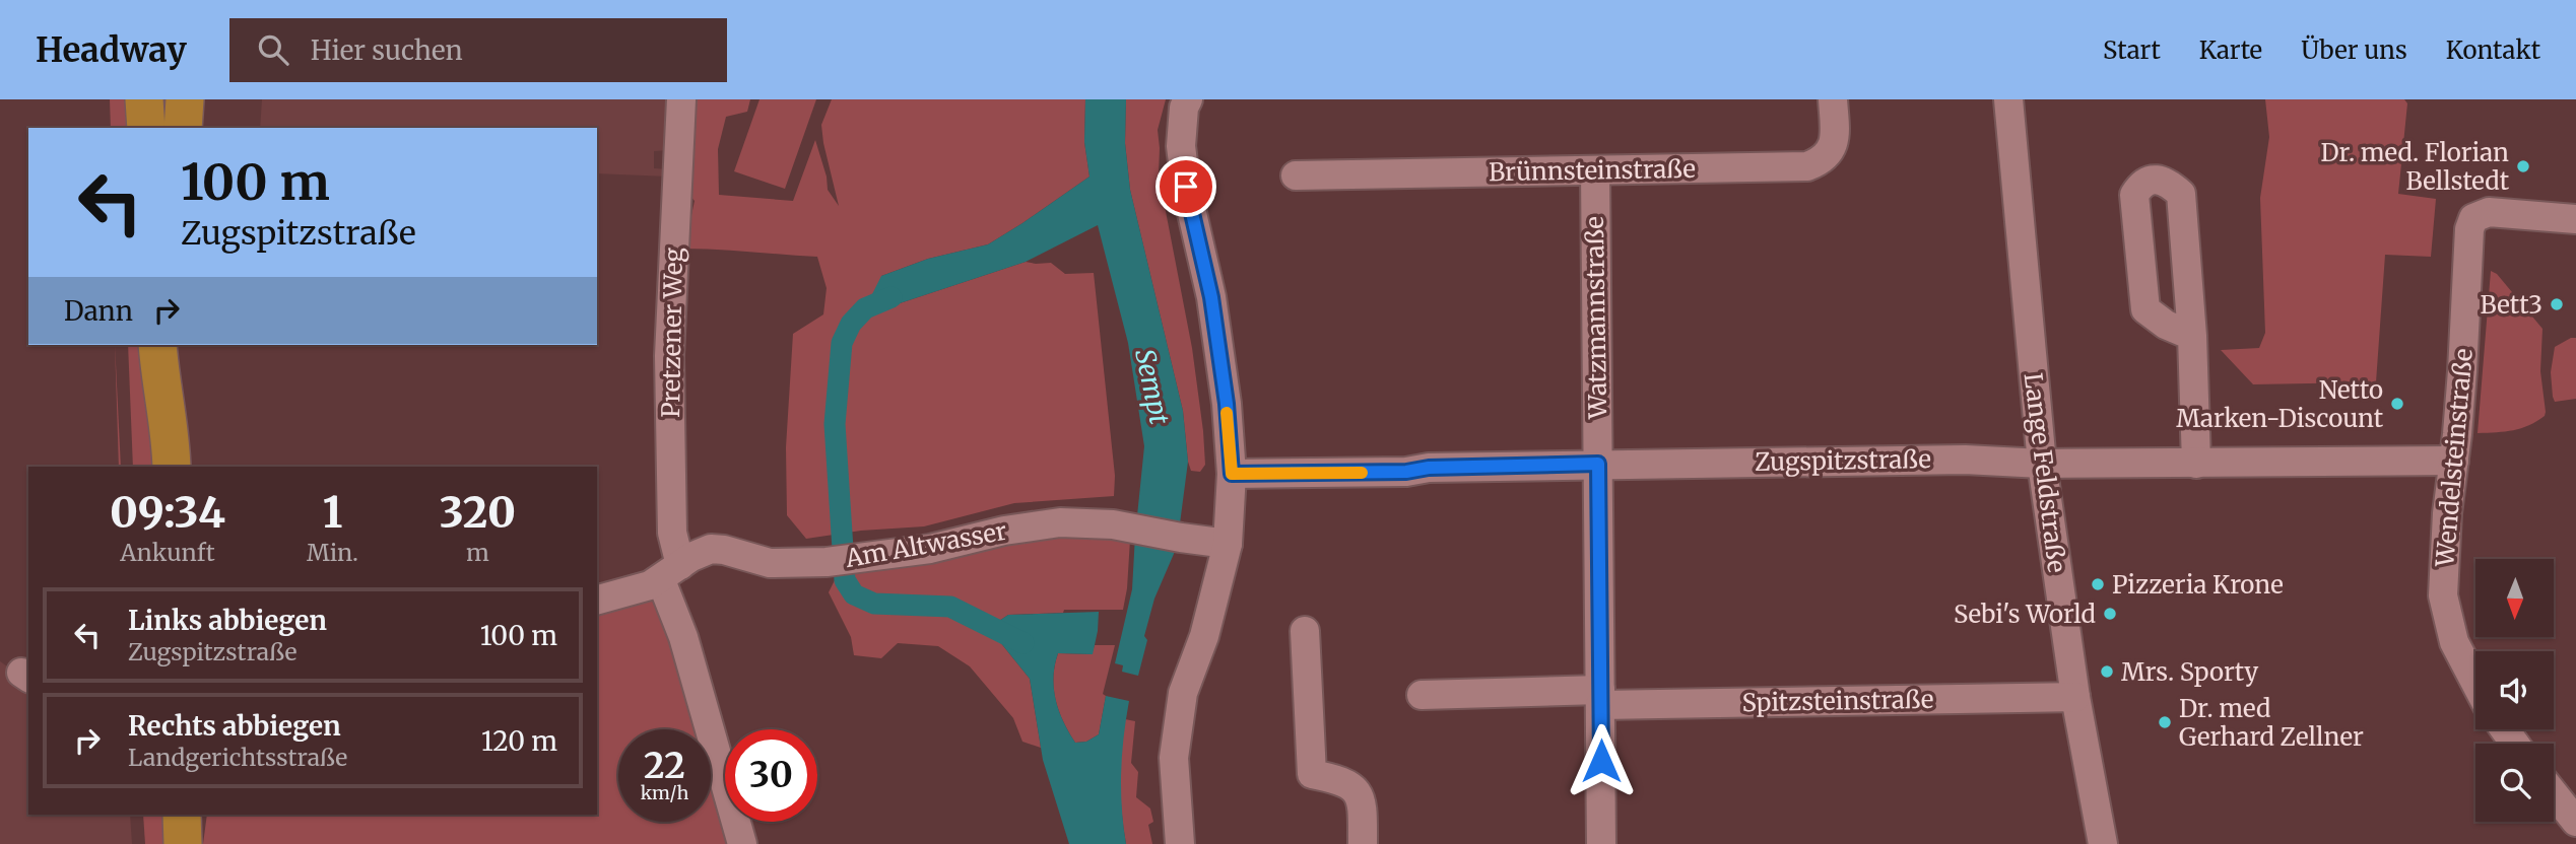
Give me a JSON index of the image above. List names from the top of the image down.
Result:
{
  "streets": {
    "street": [
      "Brünnsteinstraße",
      "Watzmannstraße",
      "Pretzener Weg",
      "Wendelsteinstraße",
      "Zugspitzstraße",
      "Lange Feldstraße",
      "Am Altwasser",
      "Spitzsteinstraße"
    ]
  },
  "crossings": [
    ["Brünnsteinstraße", "Watzmannstraße"],
    ["Watzmannstraße", "Zugspitzstraße"],
    ["Watzmannstraße", "Spitzsteinstraße"],
    ["Pretzener Weg", "Am Altwasser"],
    ["Wendelsteinstraße", "Zugspitzstraße"],
    ["Zugspitzstraße", "Lange Feldstraße"],
    ["Lange Feldstraße", "Spitzsteinstraße"]
  ],
  "water": ["Sempt"],
  "places": [
    "Dr. med. Florian Bellstedt",
    "Bett3",
    "Netto Marken-Discount",
    "Pizzeria Krone",
    "Sebi's World",
    "Mrs. Sporty",
    "Dr. med Gerhard Zellner"
  ],
  "north": "bottom",
  "page": {
    "header": "Headway",
    "search": "Hier suchen",
    "nav": [
      "Start",
      "Karte",
      "Über uns",
      "Kontakt"
    ],
    "turn": ["100 m", "Zugspitzstraße"],
    "then": "Dann",
    "eta": [
      "09:34",
      "Ankunft",
      "1",
      "Min.",
      "320",
      "m"
    ],
    "list": [
      {
        "name": "Links abbiegen",
        "note": "Zugspitzstraße",
        "value": "100 m"
      },
      {
        "name": "Rechts abbiegen",
        "note": "Landgerichtsstraße",
        "value": "120 m"
      }
    ],
    "speed": "22 km/h",
    "limit": "30"
  }
}
